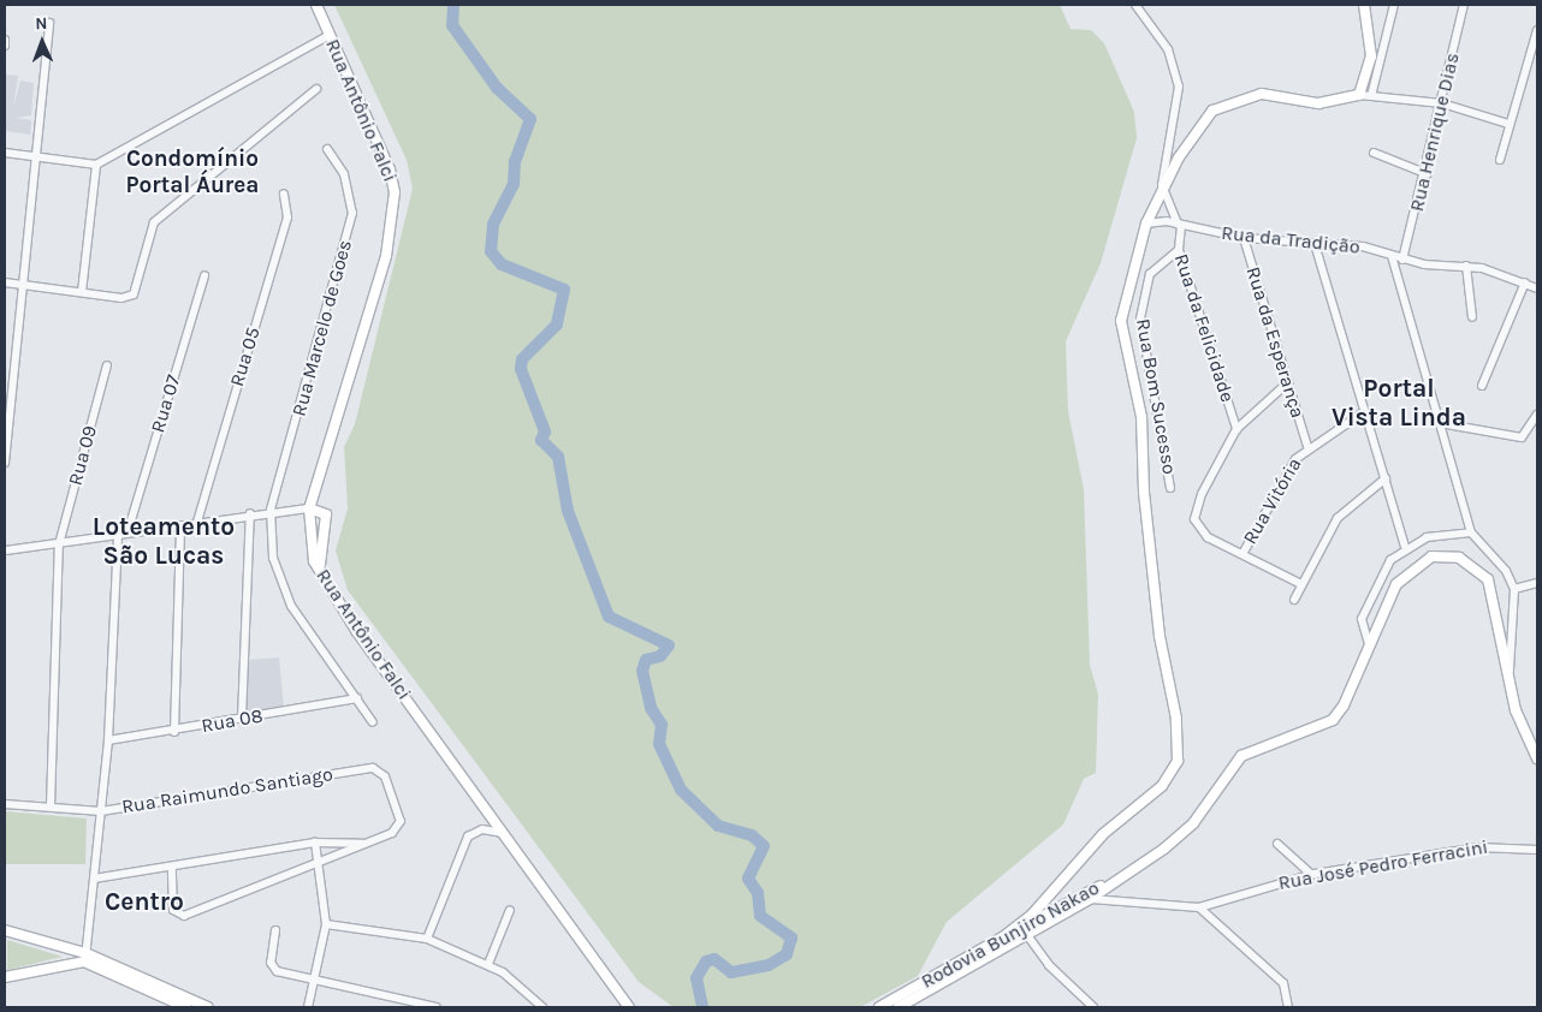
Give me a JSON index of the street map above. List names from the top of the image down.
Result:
{
  "streets": {
    "main road": ["Rua Antônio Falci", "Rodovia Bunjiro Nakao"],
    "street": [
      "Rua Henrique Dias",
      "Rua da Tradição",
      "Rua Marcelo de Goes",
      "Rua da Felicidade",
      "Rua da Esperança",
      "Rua 05",
      "Rua Bom Sucesso",
      "Rua 07",
      "Rua 09",
      "Rua Vitória",
      "Rua 08",
      "Rua Raimundo Santiago",
      "Rua José Pedro Ferracini"
    ]
  },
  "crossings": [
    ["Rua Henrique Dias", "Rua da Tradição"],
    ["Rua da Tradição", "Rua da Felicidade"],
    ["Rua da Tradição", "Rua da Esperança"],
    ["Rua da Felicidade", "Rua Bom Sucesso"],
    ["Rua da Esperança", "Rua Vitória"],
    ["Rua 09", "Rua Raimundo Santiago"],
    ["Rua José Pedro Ferracini", "Rodovia Bunjiro Nakao"]
  ],
  "districts": [
    "Condomínio Portal Áurea",
    "Portal Vista Linda",
    "Loteamento São Lucas",
    "Centro"
  ],
  "north": "top"
}
